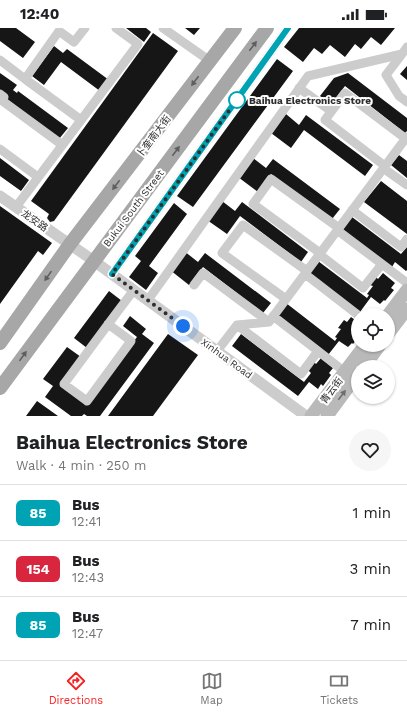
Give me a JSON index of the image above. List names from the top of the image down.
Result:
{
  "streets": {
    "main road": ["卜奎南大街", "Bukui South Street", "青云街"],
    "street": ["龙安路", "Xinhua Road"]
  },
  "crossings": [
    ["卜奎南大街", "龙安路"],
    ["卜奎南大街", "Xinhua Road"],
    ["Bukui South Street", "Xinhua Road"],
    ["龙安路", "Xinhua Road"]
  ],
  "one_way": ["卜奎南大街", "Bukui South Street"],
  "places": ["Baihua Electronics Store"],
  "lines": ["bus line 85"],
  "page": {
    "status": "12:40",
    "heading": ["Baihua Electronics Store", "Walk · 4 min · 250 m"],
    "list": [
      {
        "mark": "85",
        "name": "Bus",
        "note": "12:41",
        "value": "1 min"
      },
      {
        "mark": "154",
        "name": "Bus",
        "note": "12:43",
        "value": "3 min"
      },
      {
        "mark": "85",
        "name": "Bus",
        "note": "12:47",
        "value": "7 min"
      }
    ],
    "tabs": ["Directions", "Map", "Tickets"]
  }
}
